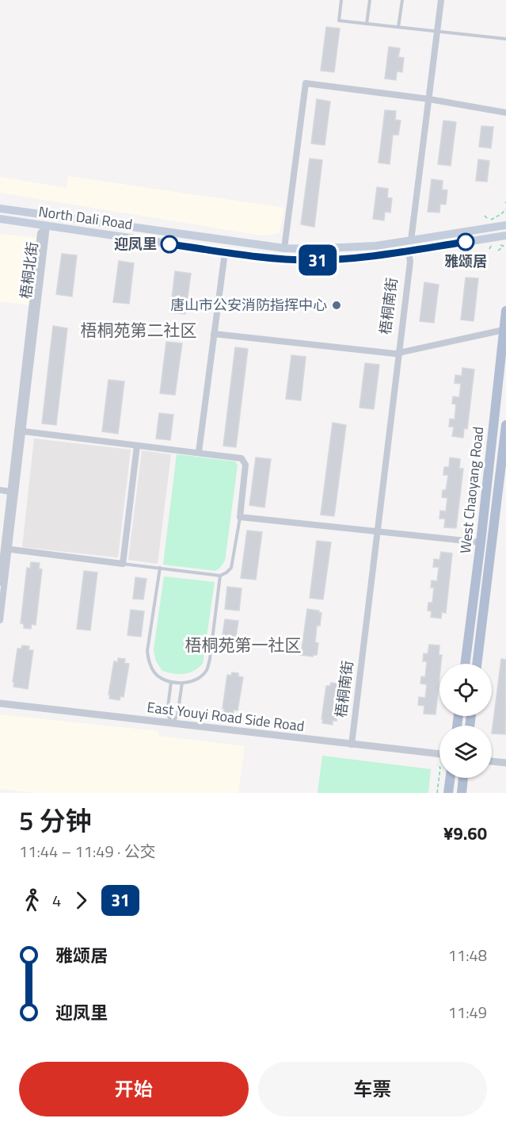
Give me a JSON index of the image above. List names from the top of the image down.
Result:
{
  "streets": {
    "main road": ["North Dali Road", "West Chaoyang Road"],
    "street": ["梧桐北街", "梧桐南街", "East Youyi Road Side Road"]
  },
  "crossings": [
    ["North Dali Road", "梧桐北街"],
    ["North Dali Road", "梧桐南街"],
    ["梧桐南街", "East Youyi Road Side Road"]
  ],
  "districts": ["梧桐苑第二社区", "梧桐苑第一社区"],
  "places": ["雅颂居", "迎凤里", "唐山市公安消防指挥中心"],
  "lines": ["bus line 31"],
  "page": {
    "on_map": "31",
    "heading": ["5 分钟", "11:44 – 11:49 · 公交", "¥9.60"],
    "legs": ["4", "31"],
    "list": [
      {
        "name": "雅颂居",
        "value": "11:48"
      },
      {
        "name": "迎凤里",
        "value": "11:49"
      }
    ],
    "buttons": ["开始", "车票"]
  }
}
